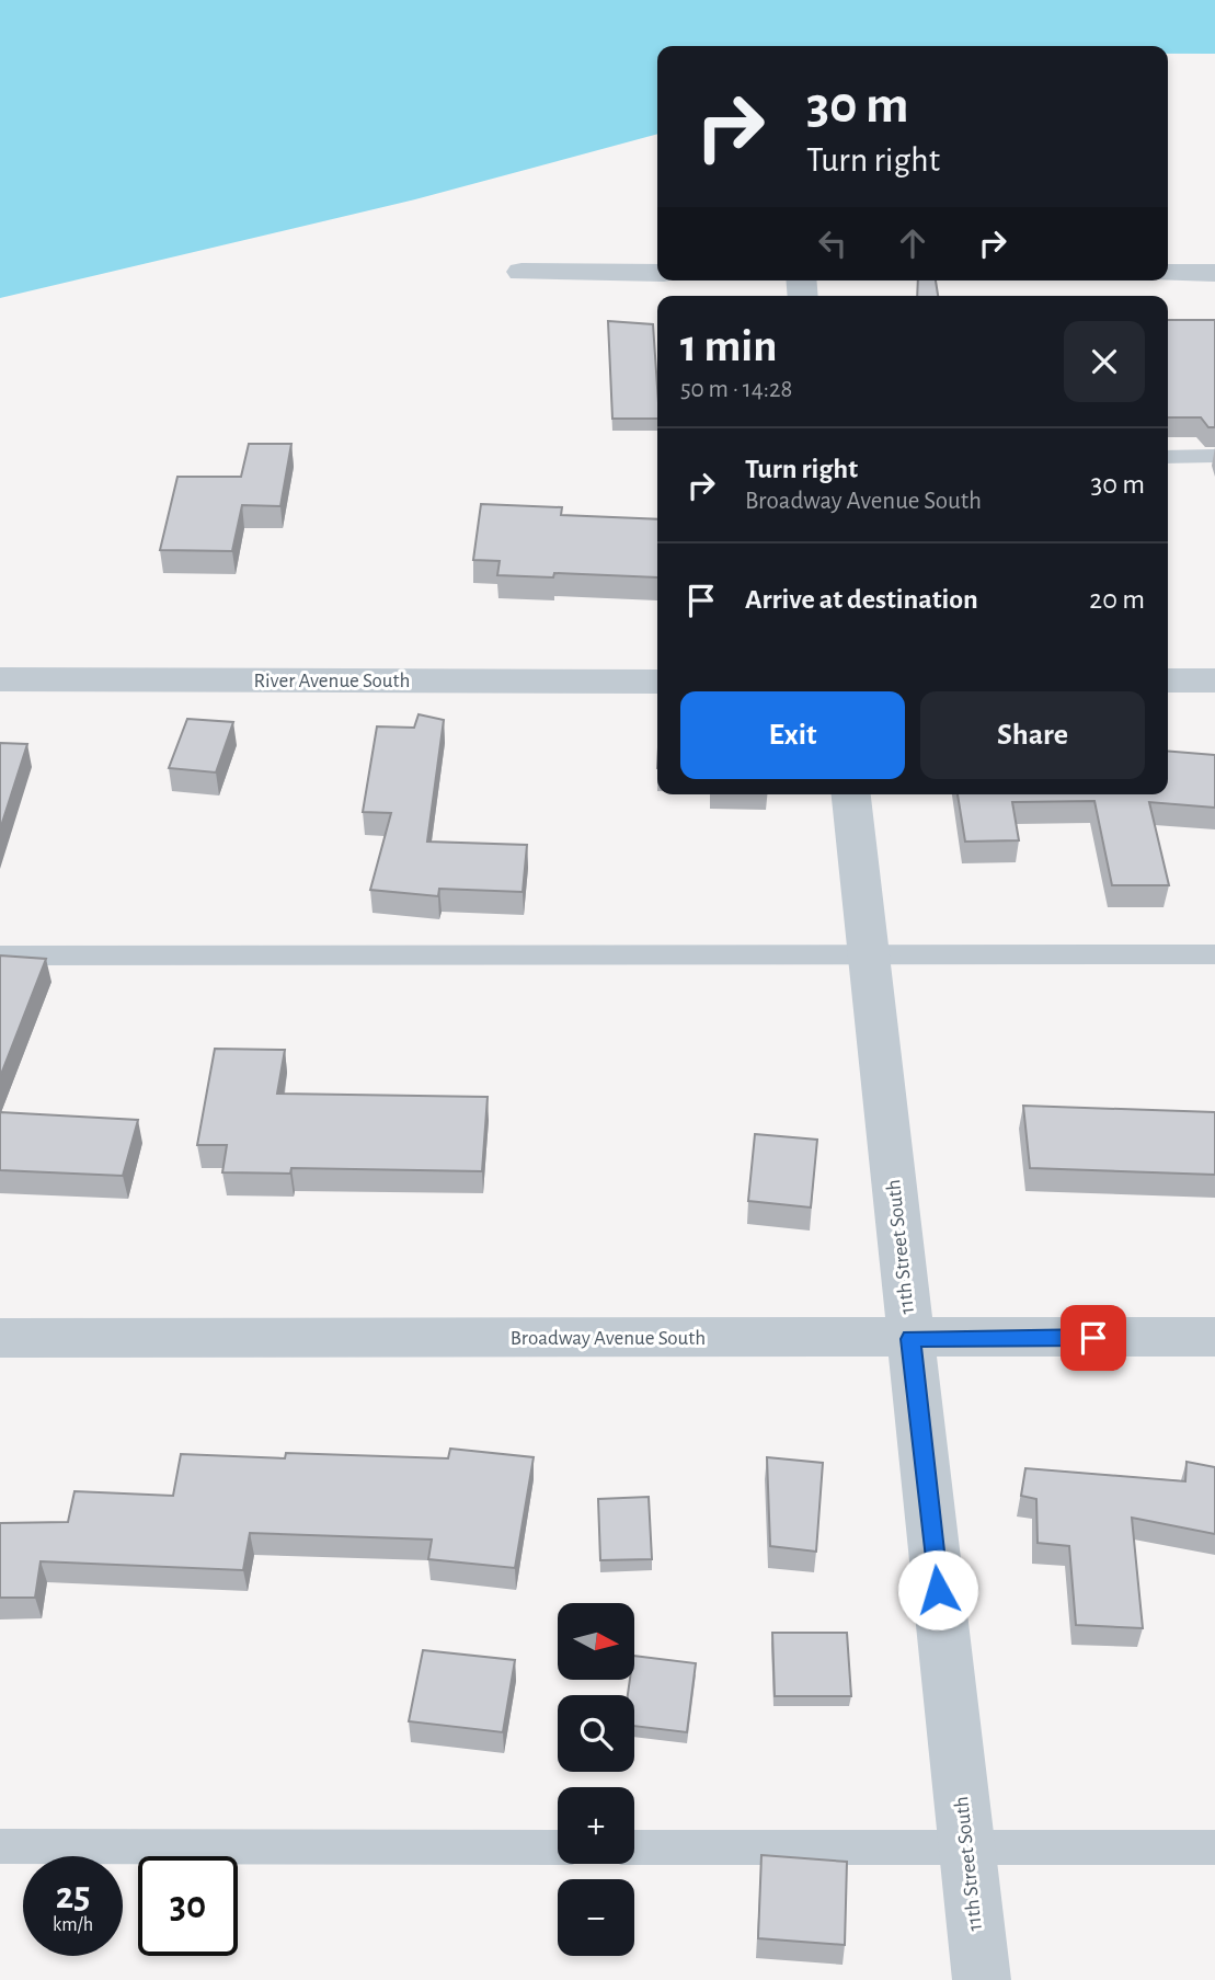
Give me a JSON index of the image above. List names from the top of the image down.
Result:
{
  "streets": {
    "street": ["River Avenue South", "11th Street South", "Broadway Avenue South"]
  },
  "crossings": [
    ["11th Street South", "Broadway Avenue South"]
  ],
  "north": "right",
  "page": {
    "turn": ["30 m", "Turn right"],
    "heading": ["1 min", "50 m · 14:28"],
    "list": [
      {
        "name": "Turn right",
        "note": "Broadway Avenue South",
        "value": "30 m"
      },
      {
        "name": "Arrive at destination",
        "value": "20 m"
      }
    ],
    "buttons": ["Exit", "Share"],
    "map_buttons": ["+", "−"],
    "speed": "25 km/h",
    "limit": "30"
  }
}
